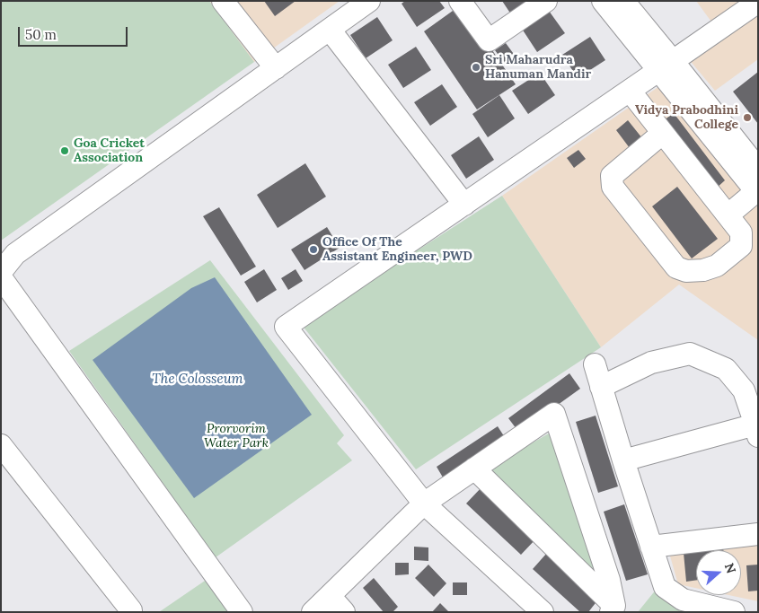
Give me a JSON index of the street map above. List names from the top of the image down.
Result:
{
  "water": ["The Colosseum"],
  "parks": ["Prorvorim Water Park"],
  "places": [
    "Sri Maharudra Hanuman Mandir",
    "Vidya Prabodhini College",
    "Goa Cricket Association",
    "Office Of The Assistant Engineer, PWD"
  ],
  "scale_bar": "50 m",
  "north": "right"
}
